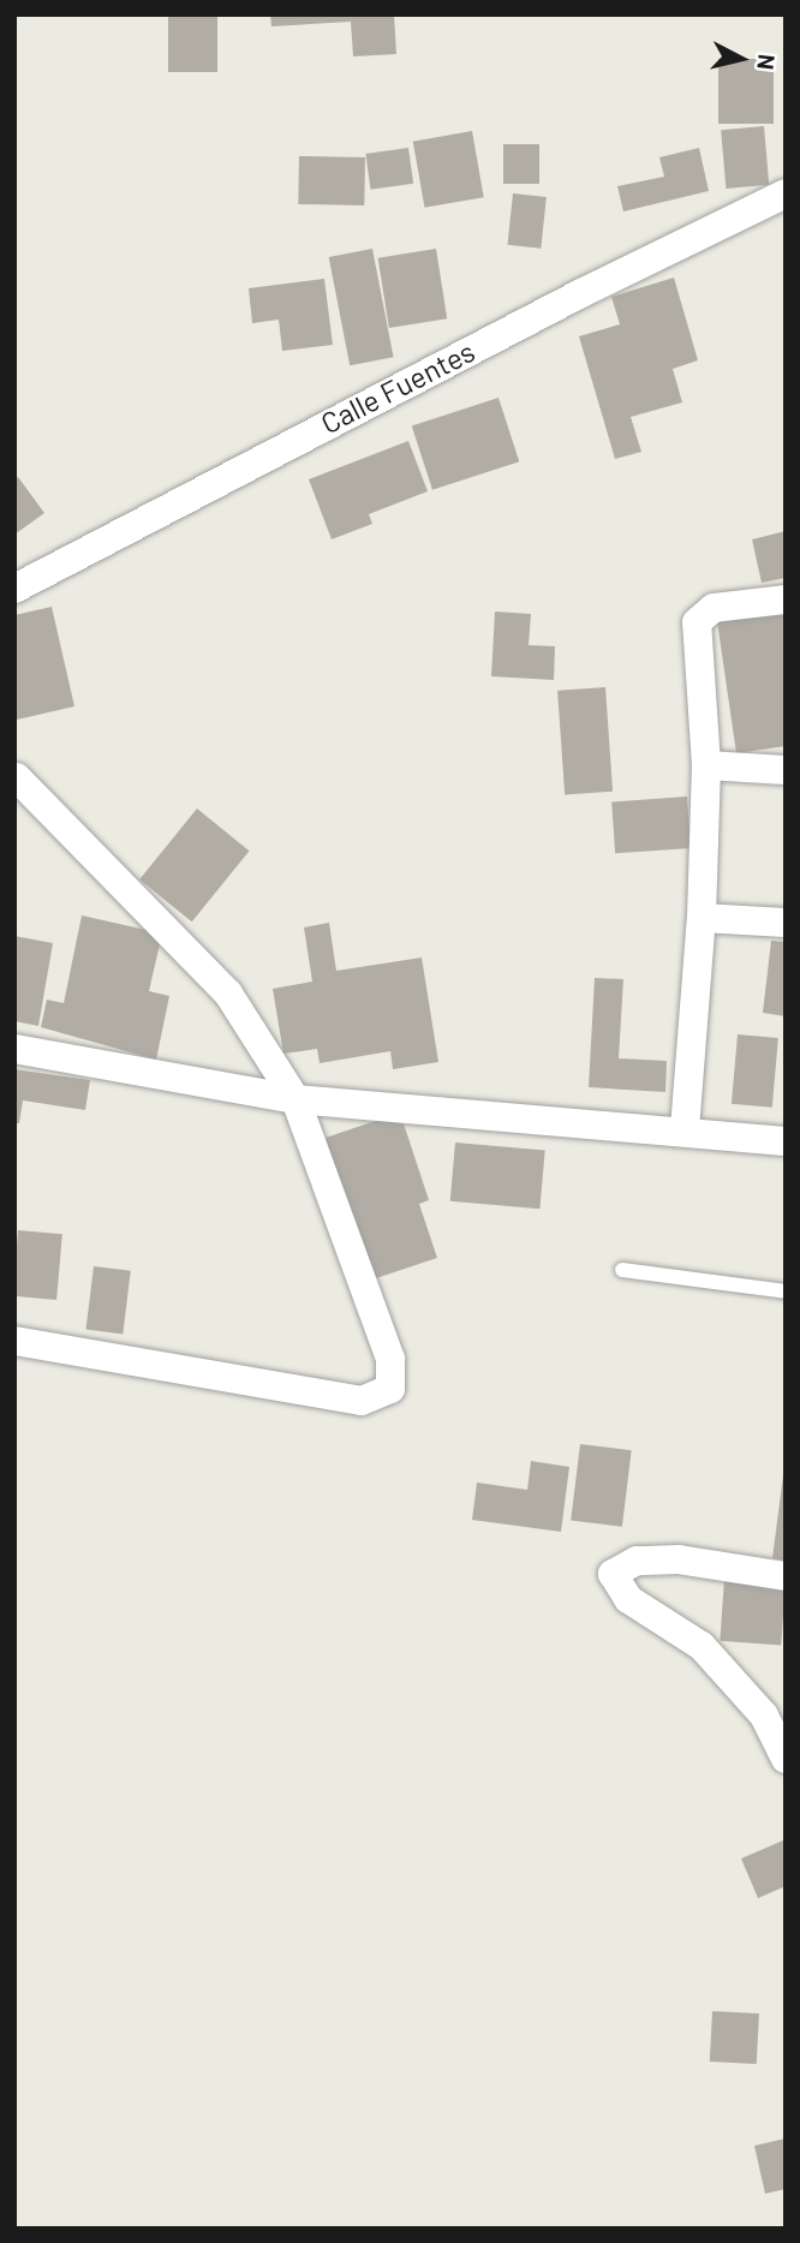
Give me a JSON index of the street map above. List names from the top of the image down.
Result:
{
  "streets": {
    "street": ["Calle Fuentes"]
  },
  "north": "right"
}
